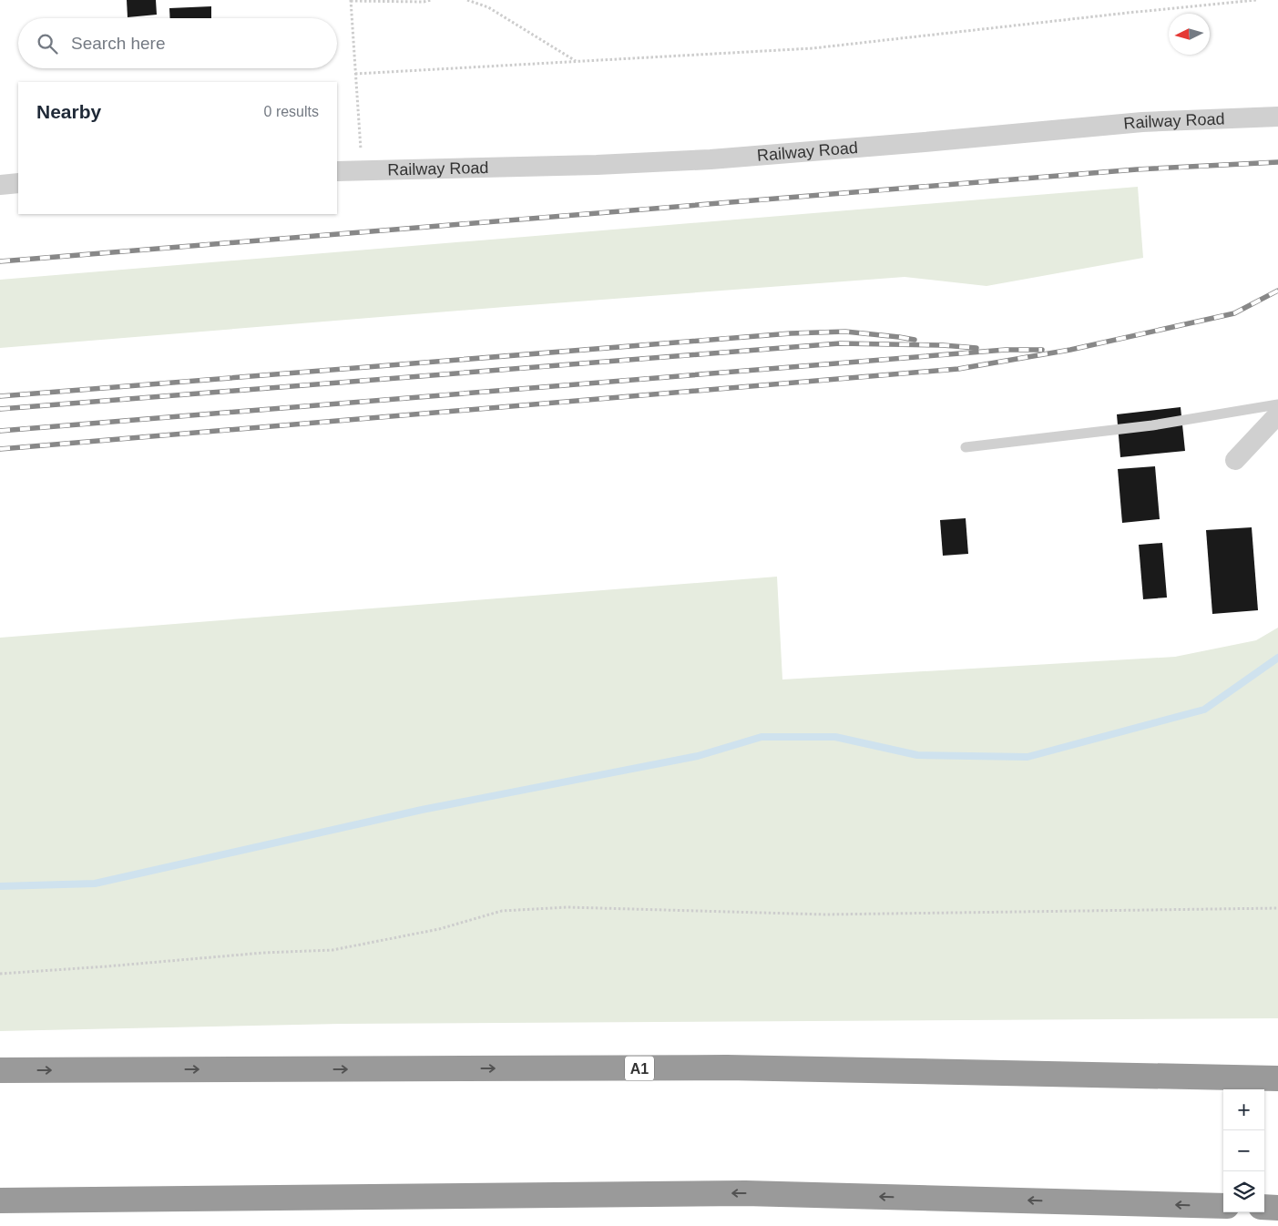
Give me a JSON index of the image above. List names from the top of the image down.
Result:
{
  "streets": {
    "highway": ["A1"],
    "street": ["Railway Road"]
  },
  "north": "left",
  "page": {
    "search": "Search here",
    "heading": ["Nearby", "0 results"],
    "map_buttons": ["+", "−"]
  }
}
